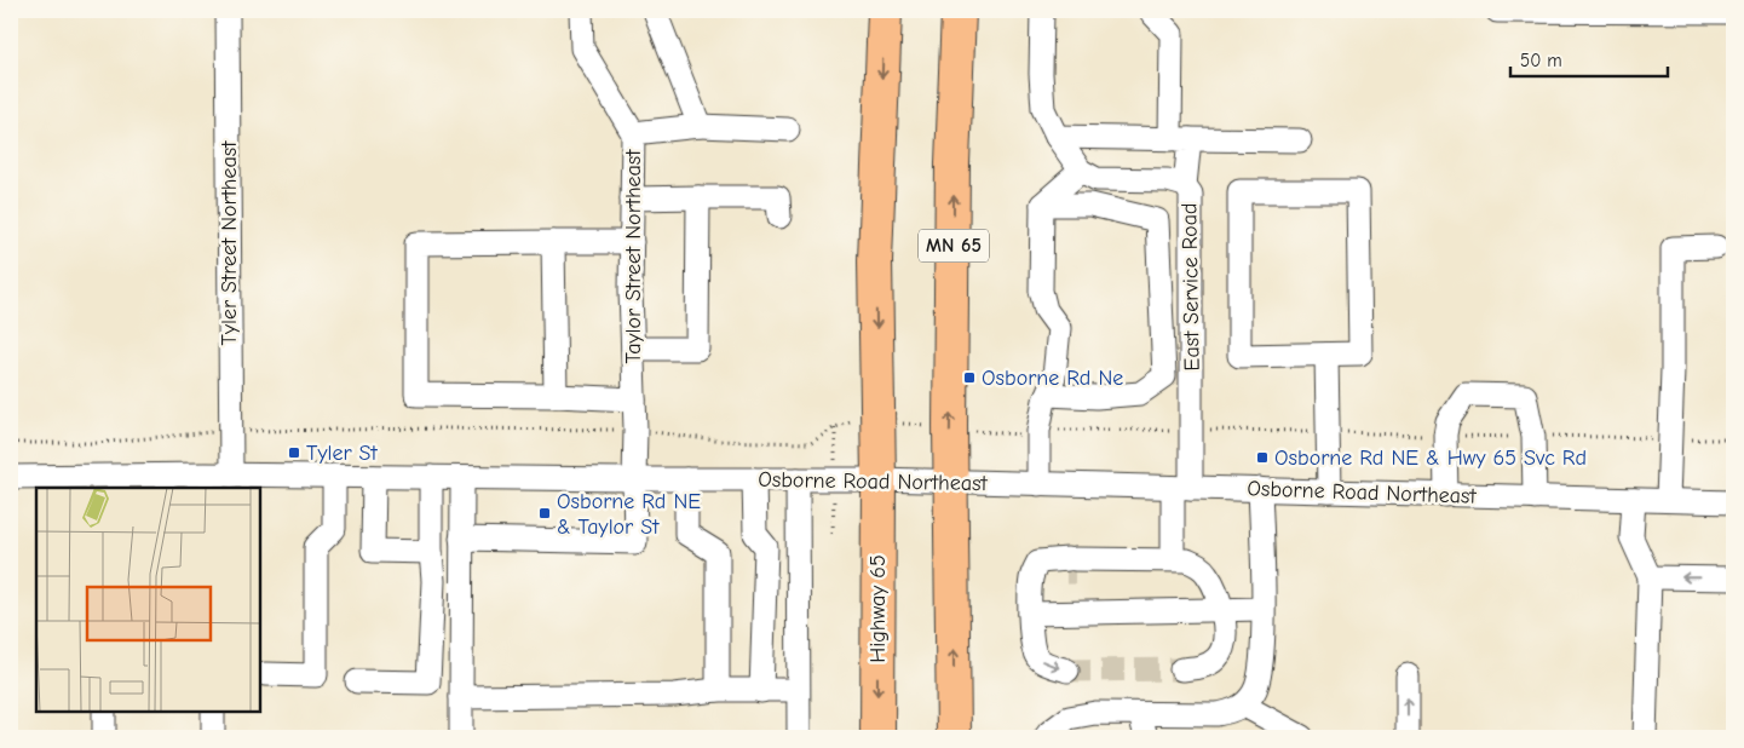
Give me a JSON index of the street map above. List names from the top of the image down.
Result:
{
  "streets": {
    "highway": ["MN 65", "Highway 65"],
    "street": [
      "Tyler Street Northeast",
      "Taylor Street Northeast",
      "East Service Road",
      "Osborne Road Northeast"
    ]
  },
  "crossings": [
    ["Tyler Street Northeast", "Osborne Road Northeast"],
    ["MN 65", "Osborne Road Northeast"],
    ["Taylor Street Northeast", "Osborne Road Northeast"],
    ["East Service Road", "Osborne Road Northeast"],
    ["Osborne Road Northeast", "Highway 65"]
  ],
  "places": {
    "transit": [
      "Osborne Rd Ne",
      "Tyler St",
      "Osborne Rd NE & Hwy 65 Svc Rd",
      "Osborne Rd NE & Taylor St"
    ]
  },
  "scale_bar": "50 m"
}
